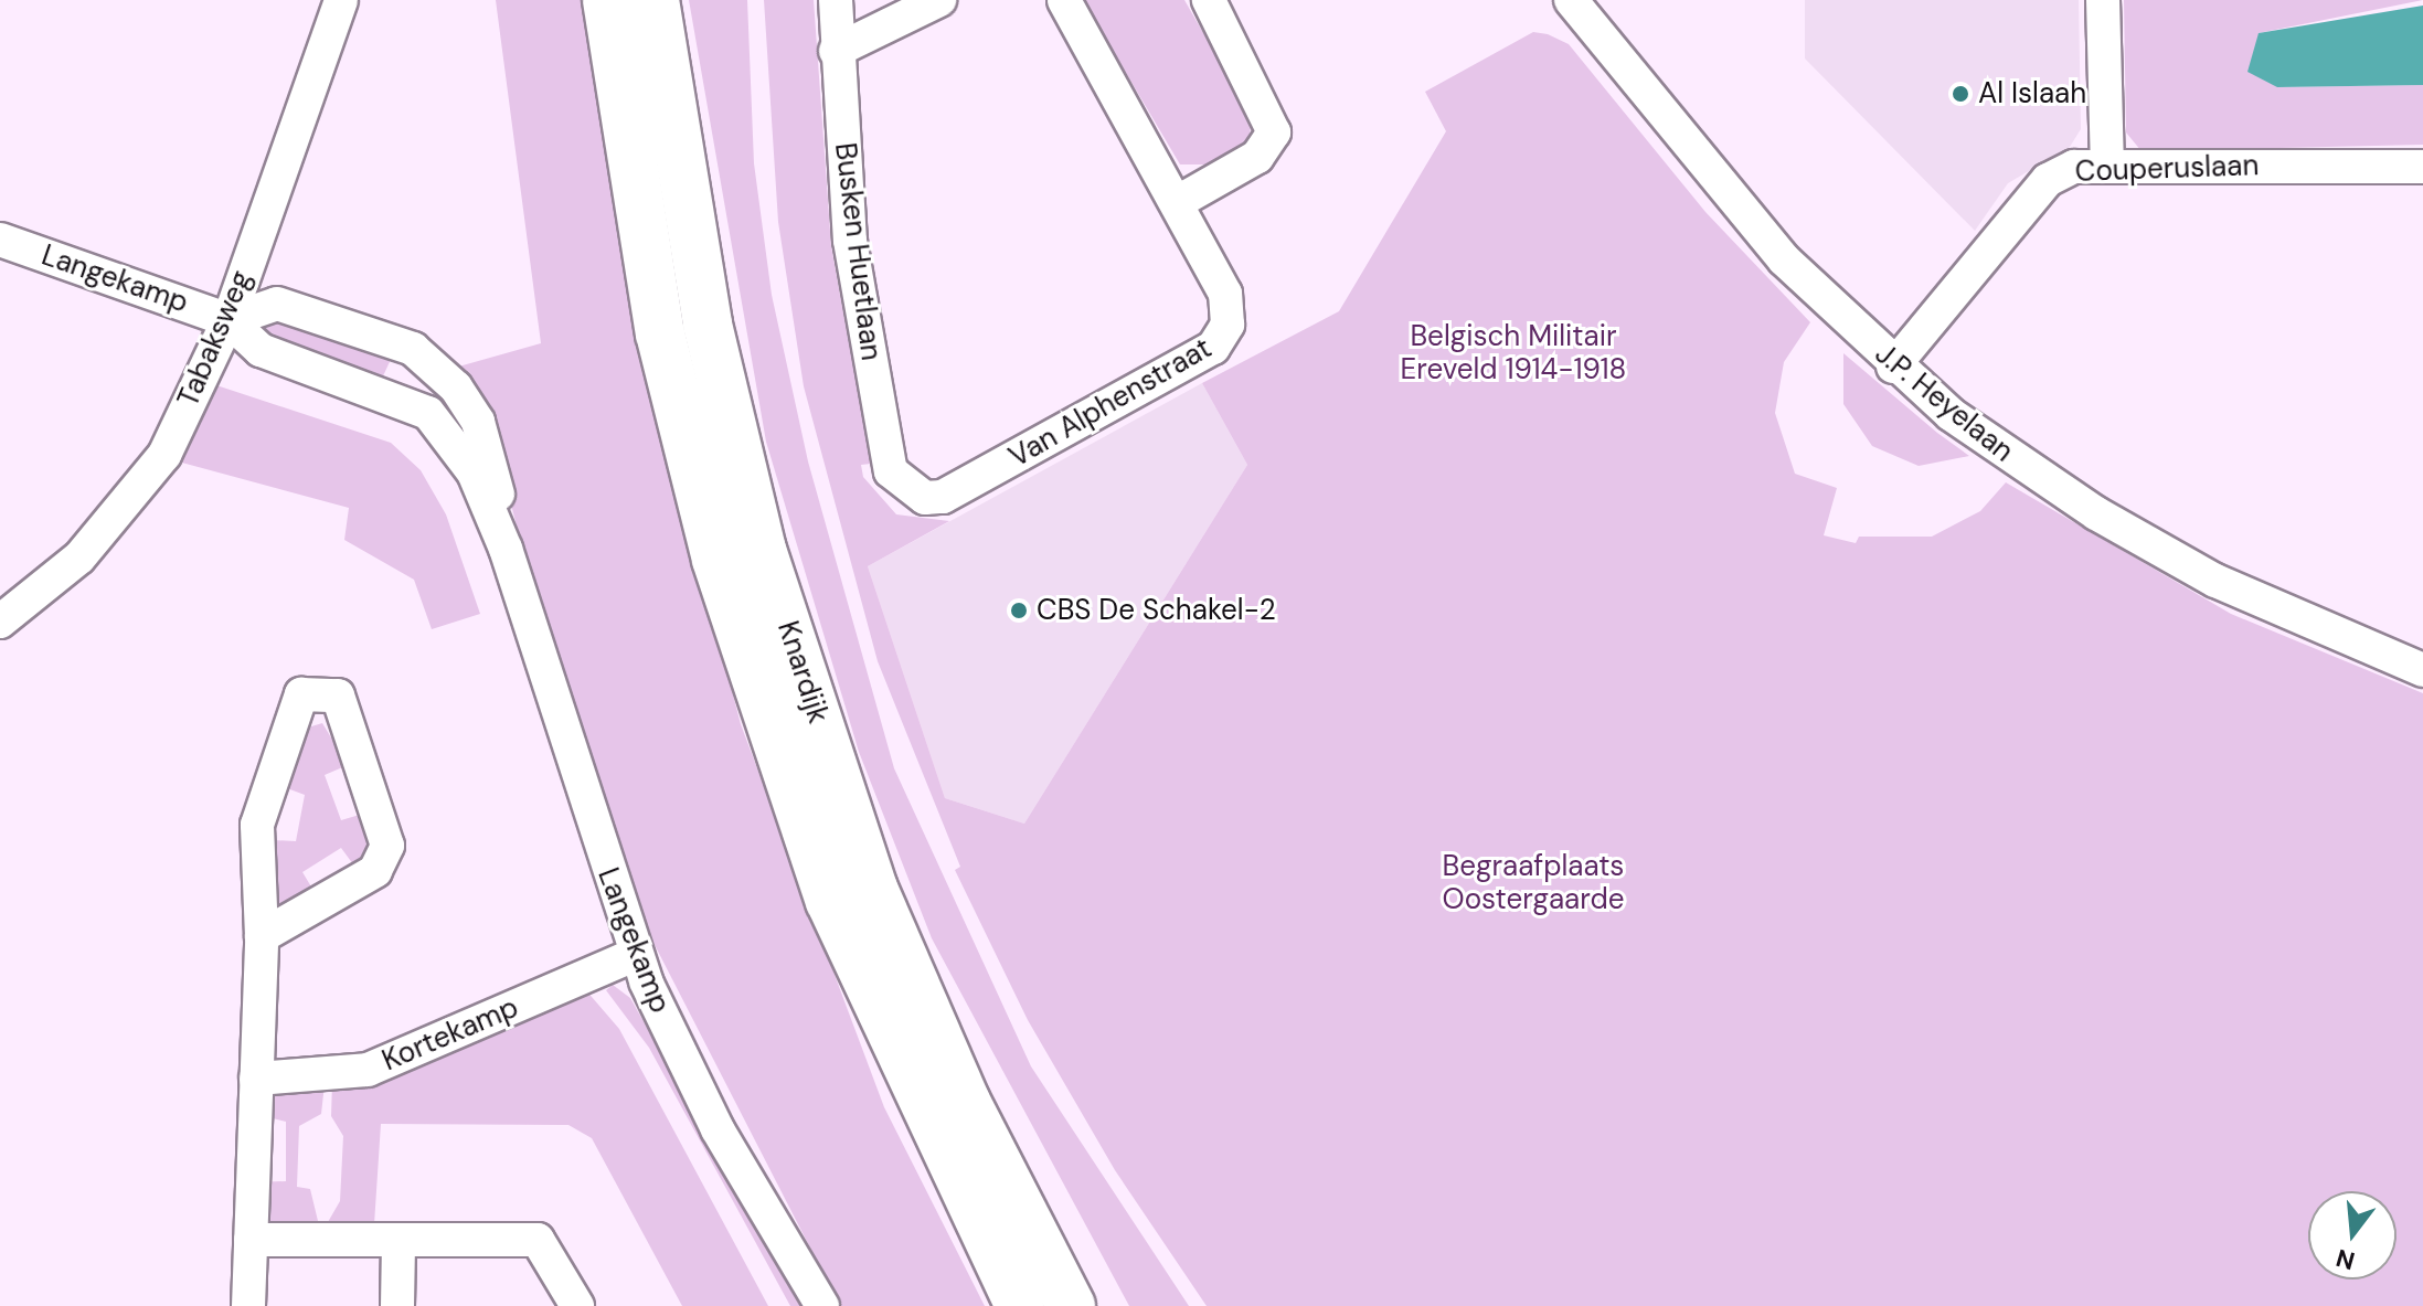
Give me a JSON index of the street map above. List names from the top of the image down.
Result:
{
  "streets": {
    "main road": ["Knardijk"],
    "street": [
      "Couperuslaan",
      "Busken Huetlaan",
      "Langekamp",
      "Tabaksweg",
      "Van Alphenstraat",
      "J.P. Heyelaan",
      "Kortekamp"
    ]
  },
  "crossings": [
    ["Couperuslaan", "J.P. Heyelaan"],
    ["Busken Huetlaan", "Van Alphenstraat"],
    ["Langekamp", "Tabaksweg"],
    ["Langekamp", "Kortekamp"]
  ],
  "parks": ["Belgisch Militair Ereveld 1914-1918", "Begraafplaats Oostergaarde"],
  "places": ["Al Islaah", "CBS De Schakel-2"],
  "north": "bottom"
}
